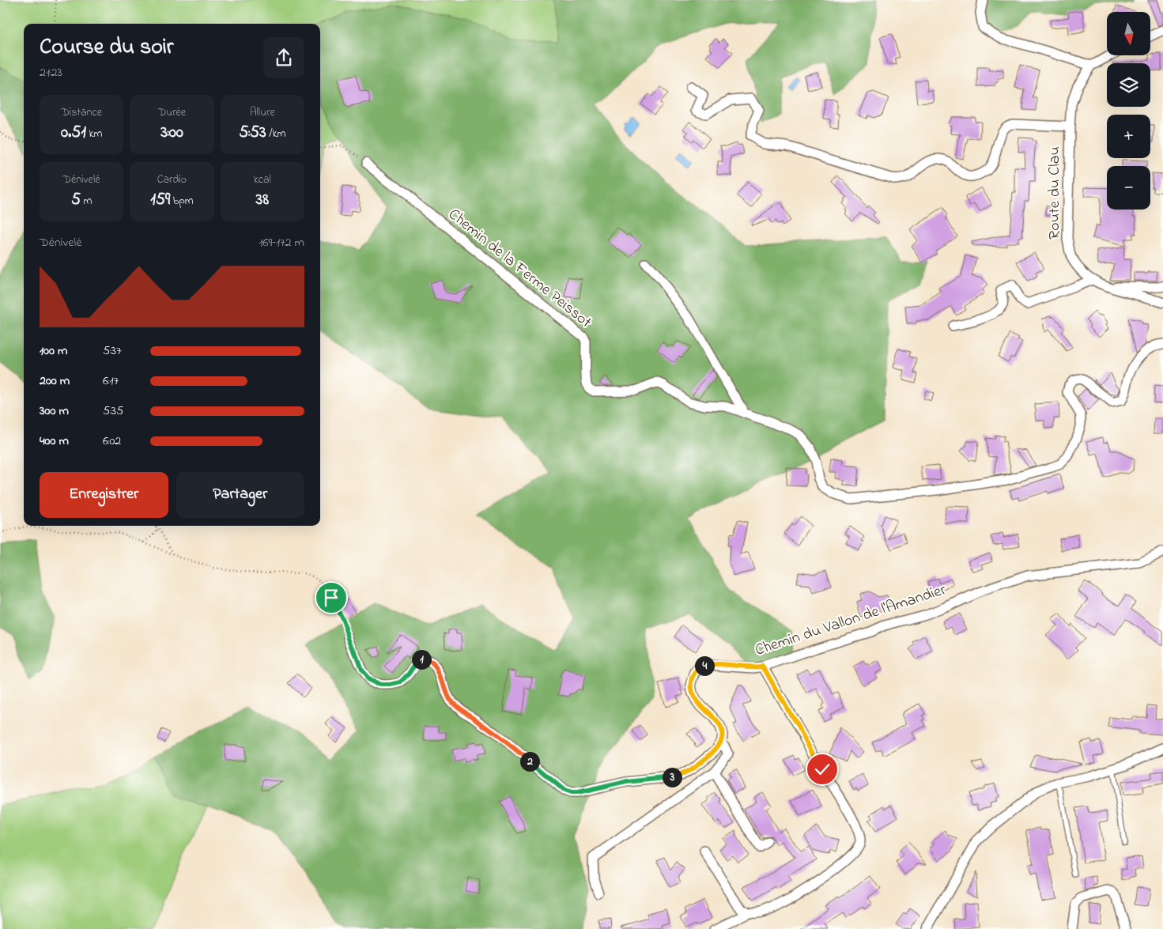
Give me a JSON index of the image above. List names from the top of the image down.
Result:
{
  "streets": {
    "street": ["Route du Clau", "Chemin de la Ferme Peissot", "Chemin du Vallon de l'Amandier"]
  },
  "north": "bottom",
  "page": {
    "map_buttons": ["+", "−"],
    "heading": ["Course du soir", "21:23"],
    "stats": [
      ["Distance", "0.51 km"],
      ["Durée", "3:00"],
      ["Allure", "5:53 /km"],
      ["Dénivelé", "5 m"],
      ["Cardio", "159 bpm"],
      ["kcal", "38"]
    ],
    "chart": ["Dénivelé", "169–172 m"],
    "list": [
      {
        "name": "100 m",
        "note": "5:37"
      },
      {
        "name": "200 m",
        "note": "6:17"
      },
      {
        "name": "300 m",
        "note": "5:35"
      },
      {
        "name": "400 m",
        "note": "6:02"
      }
    ],
    "buttons": ["Enregistrer", "Partager"],
    "pins": [
      "1",
      "4",
      "2",
      "3"
    ]
  }
}
